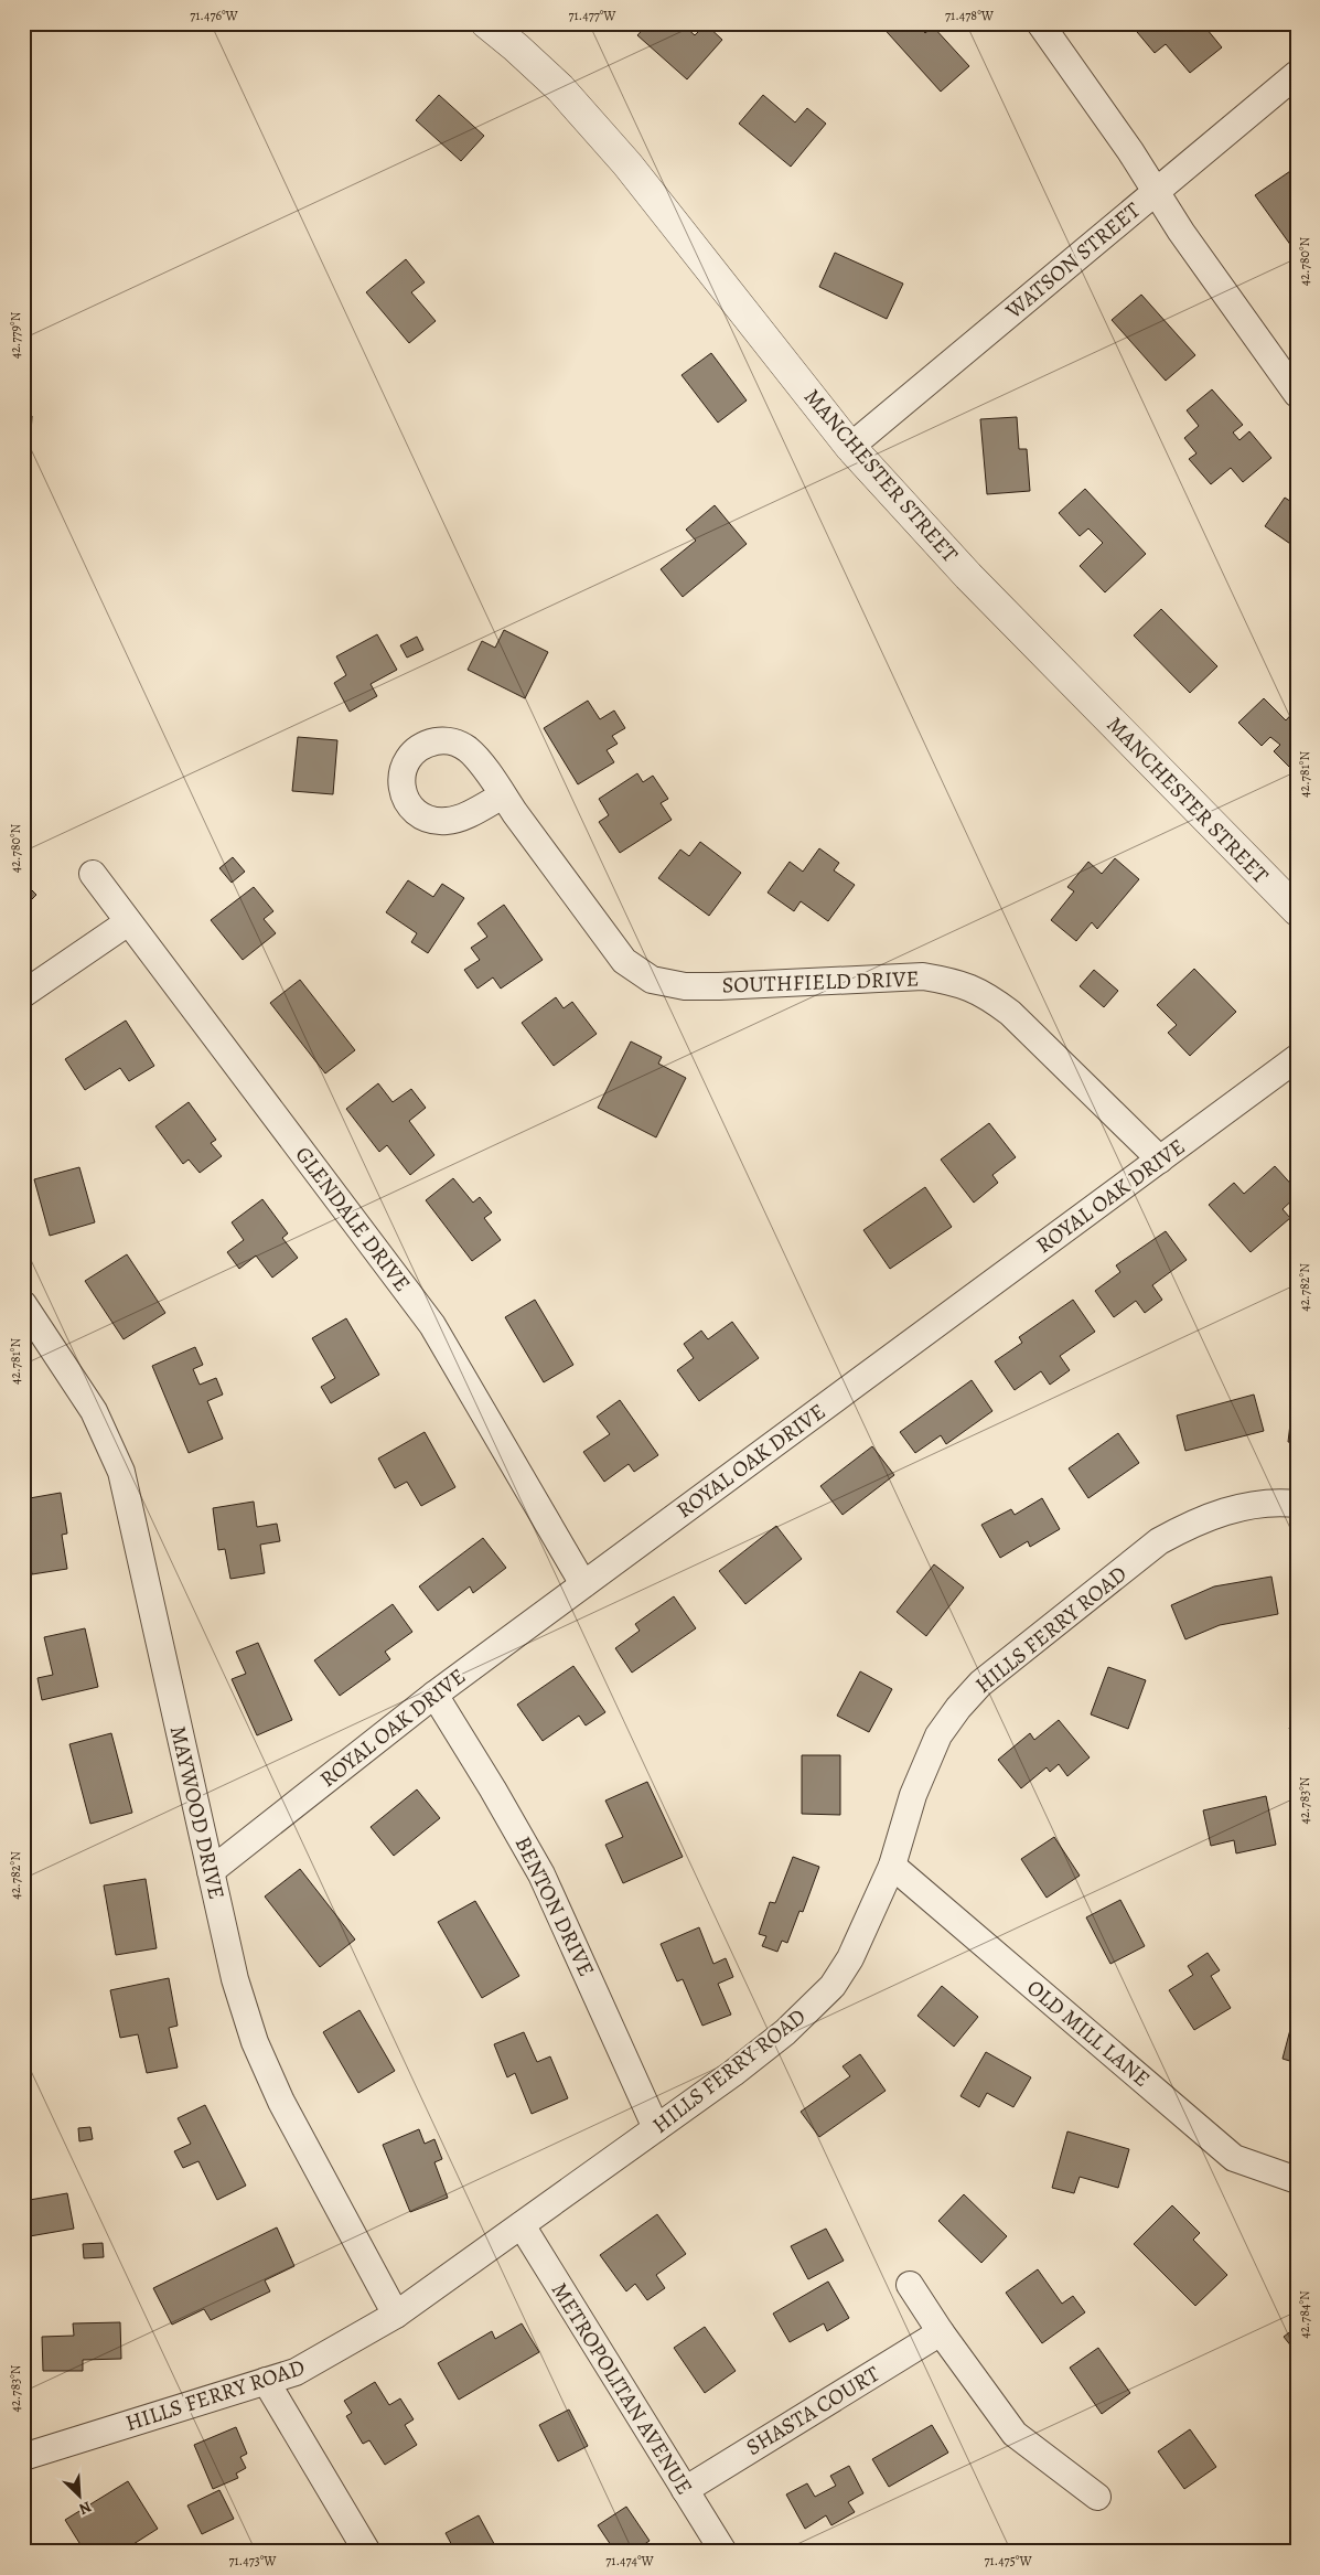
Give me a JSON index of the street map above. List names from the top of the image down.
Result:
{
  "streets": {
    "street": [
      "WATSON STREET",
      "MANCHESTER STREET",
      "SOUTHFIELD DRIVE",
      "ROYAL OAK DRIVE",
      "GLENDALE DRIVE",
      "HILLS FERRY ROAD",
      "MAYWOOD DRIVE",
      "BENTON DRIVE",
      "OLD MILL LANE",
      "METROPOLITAN AVENUE",
      "SHASTA COURT"
    ]
  },
  "crossings": [
    ["WATSON STREET", "MANCHESTER STREET"],
    ["SOUTHFIELD DRIVE", "ROYAL OAK DRIVE"],
    ["ROYAL OAK DRIVE", "GLENDALE DRIVE"],
    ["ROYAL OAK DRIVE", "MAYWOOD DRIVE"],
    ["ROYAL OAK DRIVE", "BENTON DRIVE"],
    ["HILLS FERRY ROAD", "MAYWOOD DRIVE"],
    ["HILLS FERRY ROAD", "BENTON DRIVE"],
    ["HILLS FERRY ROAD", "OLD MILL LANE"],
    ["HILLS FERRY ROAD", "METROPOLITAN AVENUE"],
    ["METROPOLITAN AVENUE", "SHASTA COURT"]
  ],
  "north": "bottom right",
  "coordinates": [
    "71.476°W",
    "71.477°W",
    "71.478°W",
    "42.780°N",
    "42.779°N",
    "42.781°N",
    "42.782°N",
    "42.783°N",
    "42.784°N",
    "71.473°W",
    "71.474°W",
    "71.475°W"
  ]
}
